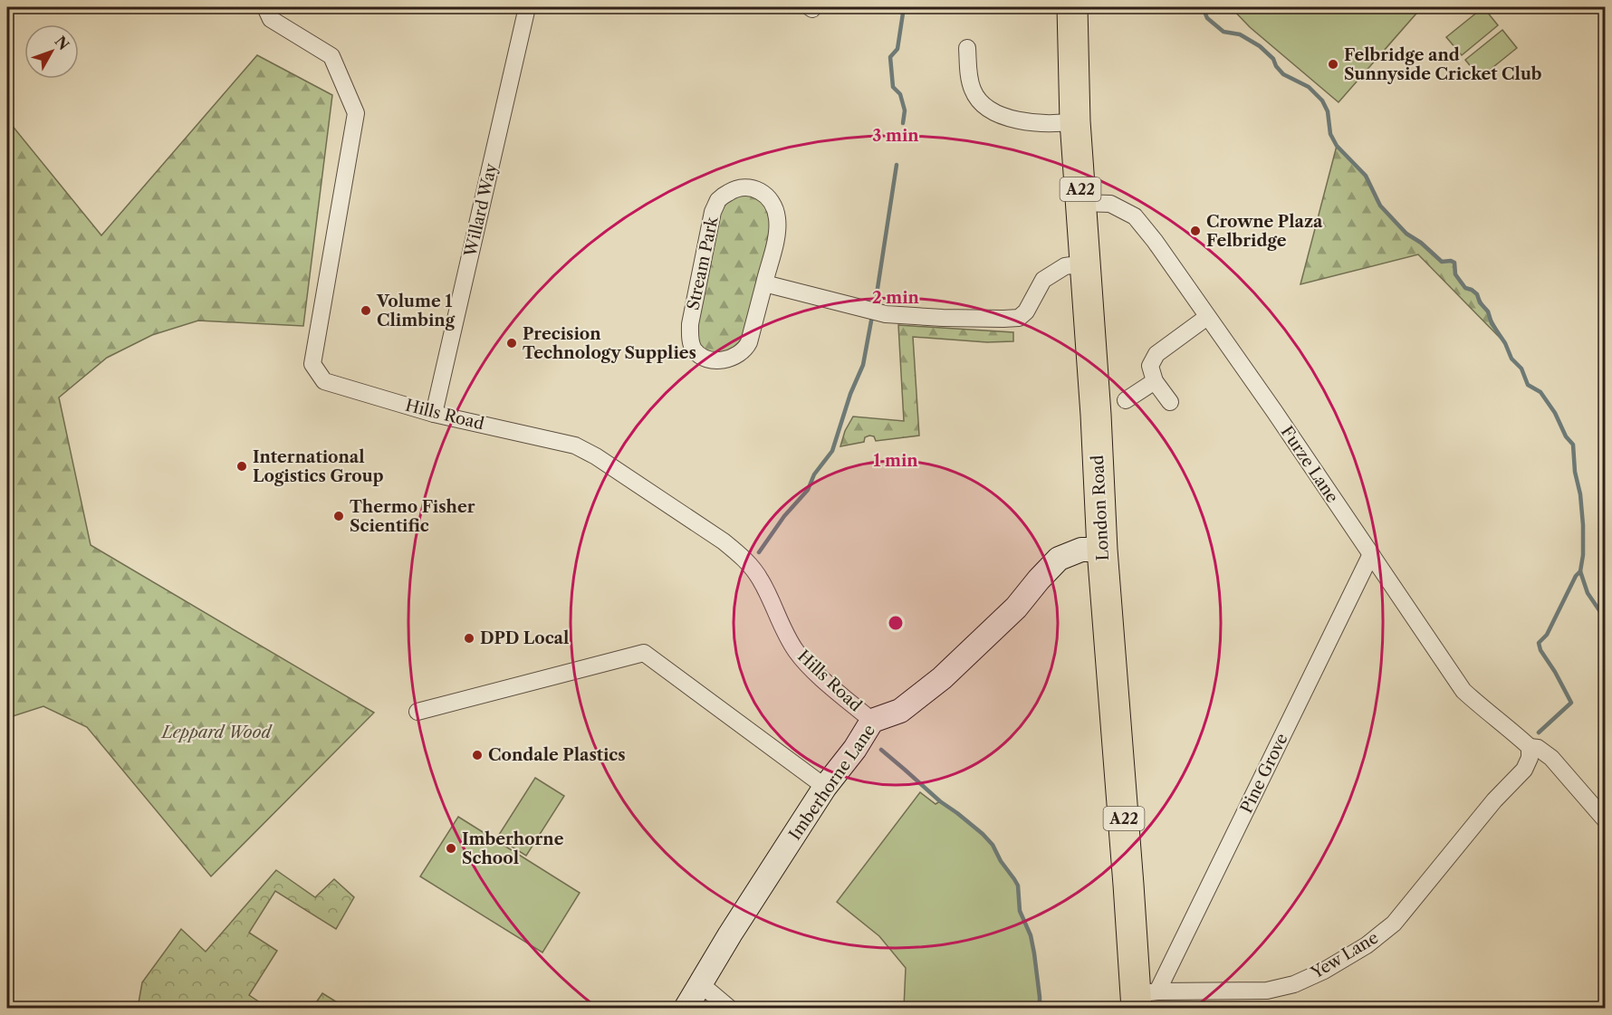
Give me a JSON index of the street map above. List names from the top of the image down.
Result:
{
  "streets": {
    "highway": ["A22", "London Road"],
    "street": [
      "Willard Way",
      "Stream Park",
      "Hills Road",
      "Furze Lane",
      "Pine Grove",
      "Imberhorne Lane",
      "Yew Lane"
    ]
  },
  "crossings": [
    ["Willard Way", "Hills Road"],
    ["Hills Road", "Imberhorne Lane"],
    ["Furze Lane", "London Road"],
    ["Furze Lane", "Pine Grove"],
    ["Furze Lane", "Yew Lane"],
    ["London Road", "Pine Grove"],
    ["London Road", "Imberhorne Lane"],
    ["London Road", "Yew Lane"],
    ["Pine Grove", "Yew Lane"]
  ],
  "parks": ["Leppard Wood"],
  "places": [
    "Felbridge and Sunnyside Cricket Club",
    "Crowne Plaza Felbridge",
    "Volume 1 Climbing",
    "Precision Technology Supplies",
    "International Logistics Group",
    "Thermo Fisher Scientific",
    "DPD Local",
    "Condale Plastics",
    "Imberhorne School"
  ],
  "north": "top right",
  "rings": ["3 min", "2 min", "1 min"]
}
